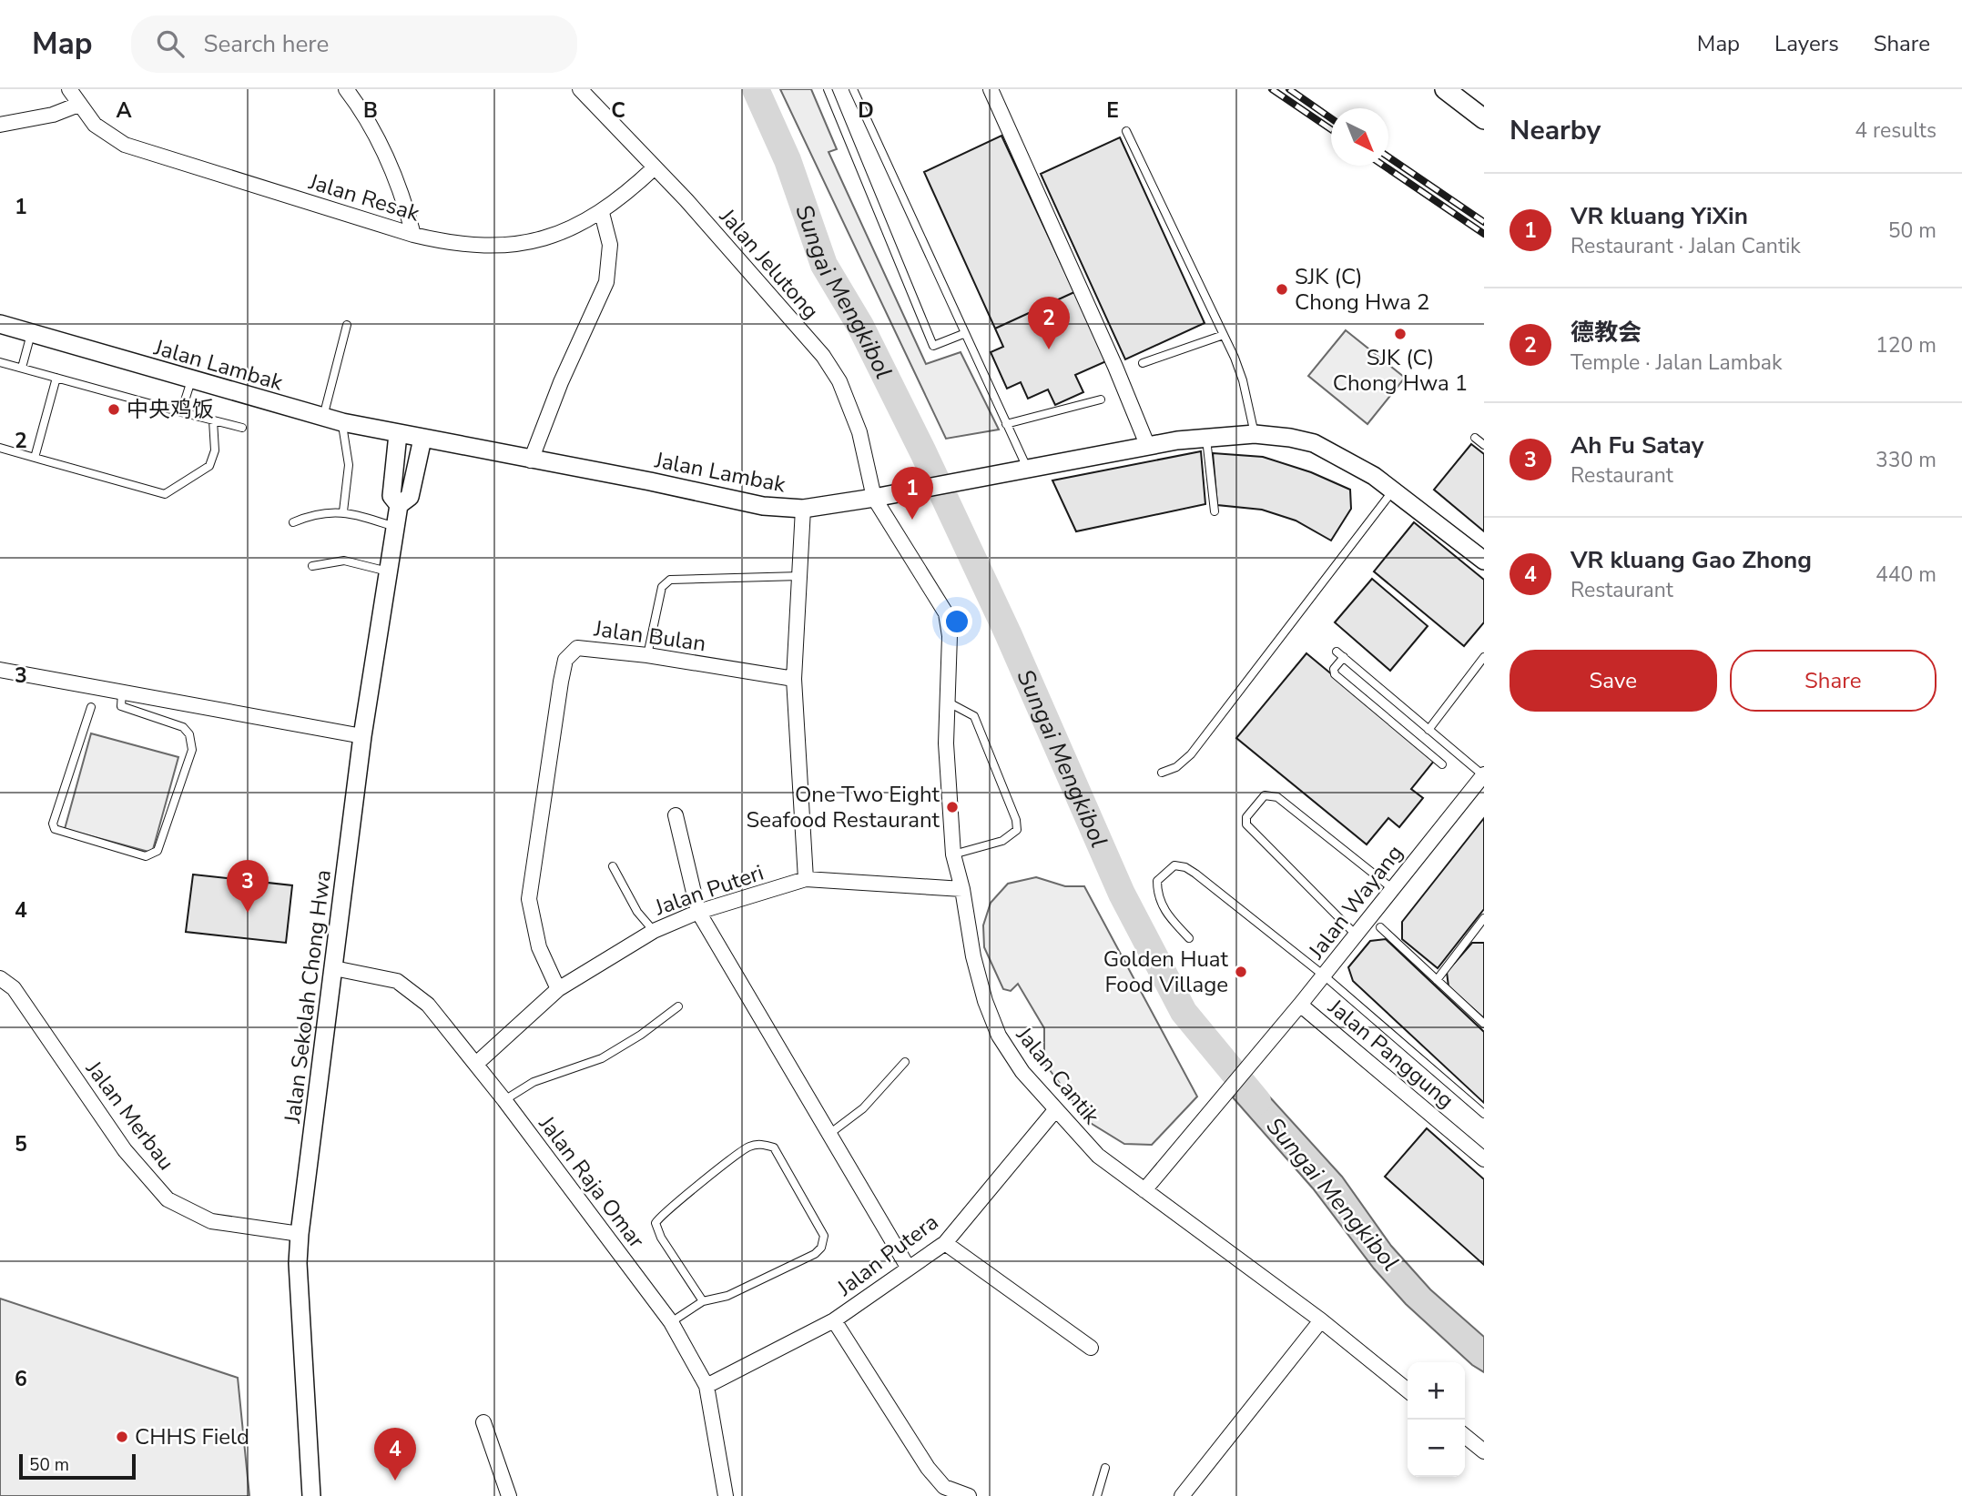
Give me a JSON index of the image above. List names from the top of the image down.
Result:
{
  "streets": {
    "street": [
      "Jalan Resak",
      "Jalan Jelutong",
      "Jalan Lambak",
      "Jalan Bulan",
      "Jalan Puteri",
      "Jalan Wayang",
      "Jalan Sekolah Chong Hwa",
      "Jalan Panggung",
      "Jalan Cantik",
      "Jalan Merbau",
      "Jalan Raja Omar",
      "Jalan Putera"
    ]
  },
  "crossings": [
    ["Jalan Resak", "Jalan Jelutong"],
    ["Jalan Jelutong", "Jalan Lambak"],
    ["Jalan Jelutong", "Jalan Cantik"],
    ["Jalan Lambak", "Jalan Sekolah Chong Hwa"],
    ["Jalan Lambak", "Jalan Cantik"],
    ["Jalan Bulan", "Jalan Puteri"],
    ["Jalan Puteri", "Jalan Cantik"],
    ["Jalan Puteri", "Jalan Raja Omar"],
    ["Jalan Wayang", "Jalan Panggung"],
    ["Jalan Wayang", "Jalan Cantik"],
    ["Jalan Sekolah Chong Hwa", "Jalan Merbau"],
    ["Jalan Sekolah Chong Hwa", "Jalan Raja Omar"],
    ["Jalan Cantik", "Jalan Putera"],
    ["Jalan Raja Omar", "Jalan Putera"]
  ],
  "water": ["Sungai Mengkibol"],
  "places": [
    "SJK (C) Chong Hwa 2",
    "SJK (C) Chong Hwa 1",
    "中央鸡饭",
    "One Two Eight Seafood Restaurant",
    "Golden Huat Food Village",
    "CHHS Field"
  ],
  "scale_bar": "50 m",
  "north": "bottom right",
  "page": {
    "header": "Map",
    "search": "Search here",
    "nav": ["Map", "Layers", "Share"],
    "heading": ["Nearby", "4 results"],
    "list": [
      {
        "mark": "1",
        "name": "VR kluang YiXin",
        "note": "Restaurant · Jalan Cantik",
        "value": "50 m"
      },
      {
        "mark": "2",
        "name": "德教会",
        "note": "Temple · Jalan Lambak",
        "value": "120 m"
      },
      {
        "mark": "3",
        "name": "Ah Fu Satay",
        "note": "Restaurant",
        "value": "330 m"
      },
      {
        "mark": "4",
        "name": "VR kluang Gao Zhong",
        "note": "Restaurant",
        "value": "440 m"
      }
    ],
    "pins": [
      "2",
      "1",
      "3",
      "4"
    ],
    "buttons": ["Save", "Share"],
    "map_buttons": ["+", "−"],
    "scale": "50 m"
  },
  "grid": {
    "columns": [
      "A",
      "B",
      "C",
      "D",
      "E"
    ],
    "rows": [
      "1",
      "2",
      "3",
      "4",
      "5",
      "6"
    ]
  }
}
